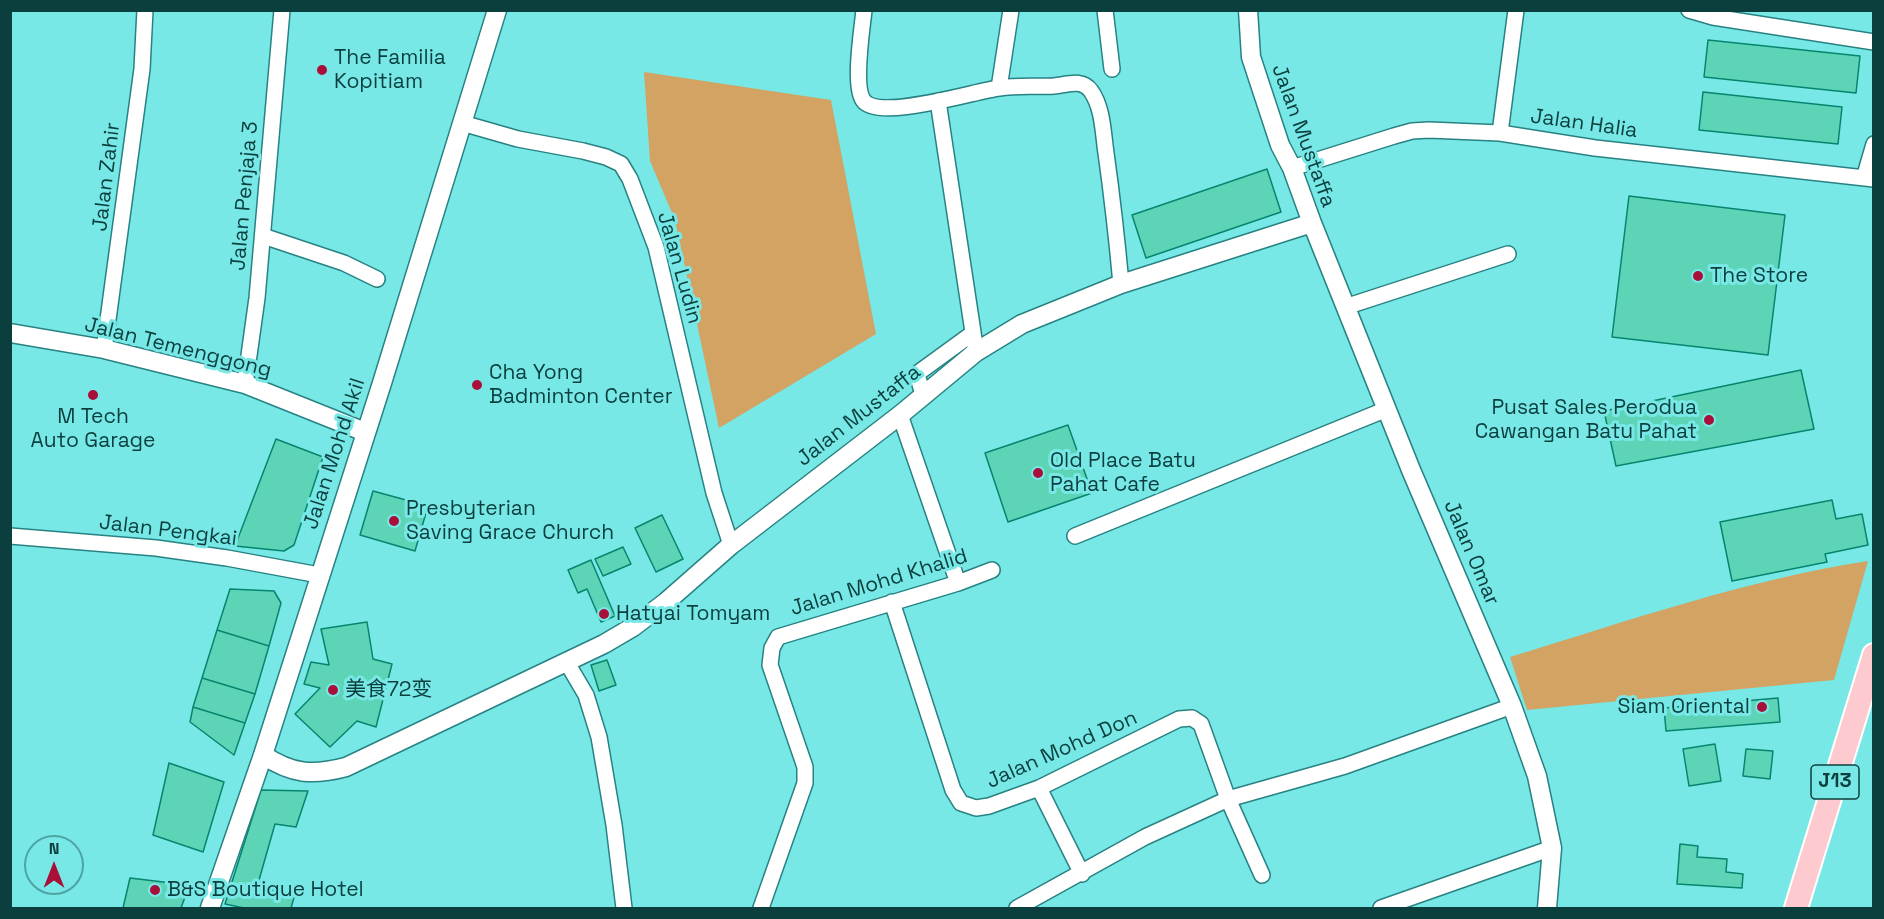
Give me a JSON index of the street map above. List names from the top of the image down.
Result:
{
  "streets": {
    "main road": ["J13"],
    "street": [
      "Jalan Halia",
      "Jalan Mustaffa",
      "Jalan Zahir",
      "Jalan Penjaja 3",
      "Jalan Ludin",
      "Jalan Temenggong",
      "Jalan Mohd Akil",
      "Jalan Pengkai",
      "Jalan Omar",
      "Jalan Mohd Khalid",
      "Jalan Mohd Don"
    ]
  },
  "crossings": [
    ["Jalan Halia", "Jalan Mustaffa"],
    ["Jalan Mustaffa", "Jalan Ludin"],
    ["Jalan Mustaffa", "Jalan Mohd Akil"],
    ["Jalan Mustaffa", "Jalan Omar"],
    ["Jalan Zahir", "Jalan Temenggong"],
    ["Jalan Penjaja 3", "Jalan Temenggong"],
    ["Jalan Ludin", "Jalan Mohd Akil"],
    ["Jalan Temenggong", "Jalan Mohd Akil"],
    ["Jalan Mohd Akil", "Jalan Pengkai"],
    ["Jalan Mohd Khalid", "Jalan Mohd Don"]
  ],
  "places": [
    "The Familia Kopitiam",
    "The Store",
    "Cha Yong Badminton Center",
    "M Tech Auto Garage",
    "Pusat Sales Perodua Cawangan Batu Pahat",
    "Old Place Batu Pahat Cafe",
    "Presbyterian Saving Grace Church",
    "Hatyai Tomyam",
    "美食72变",
    "Siam Oriental",
    "B&S Boutique Hotel"
  ],
  "north": "top"
}
